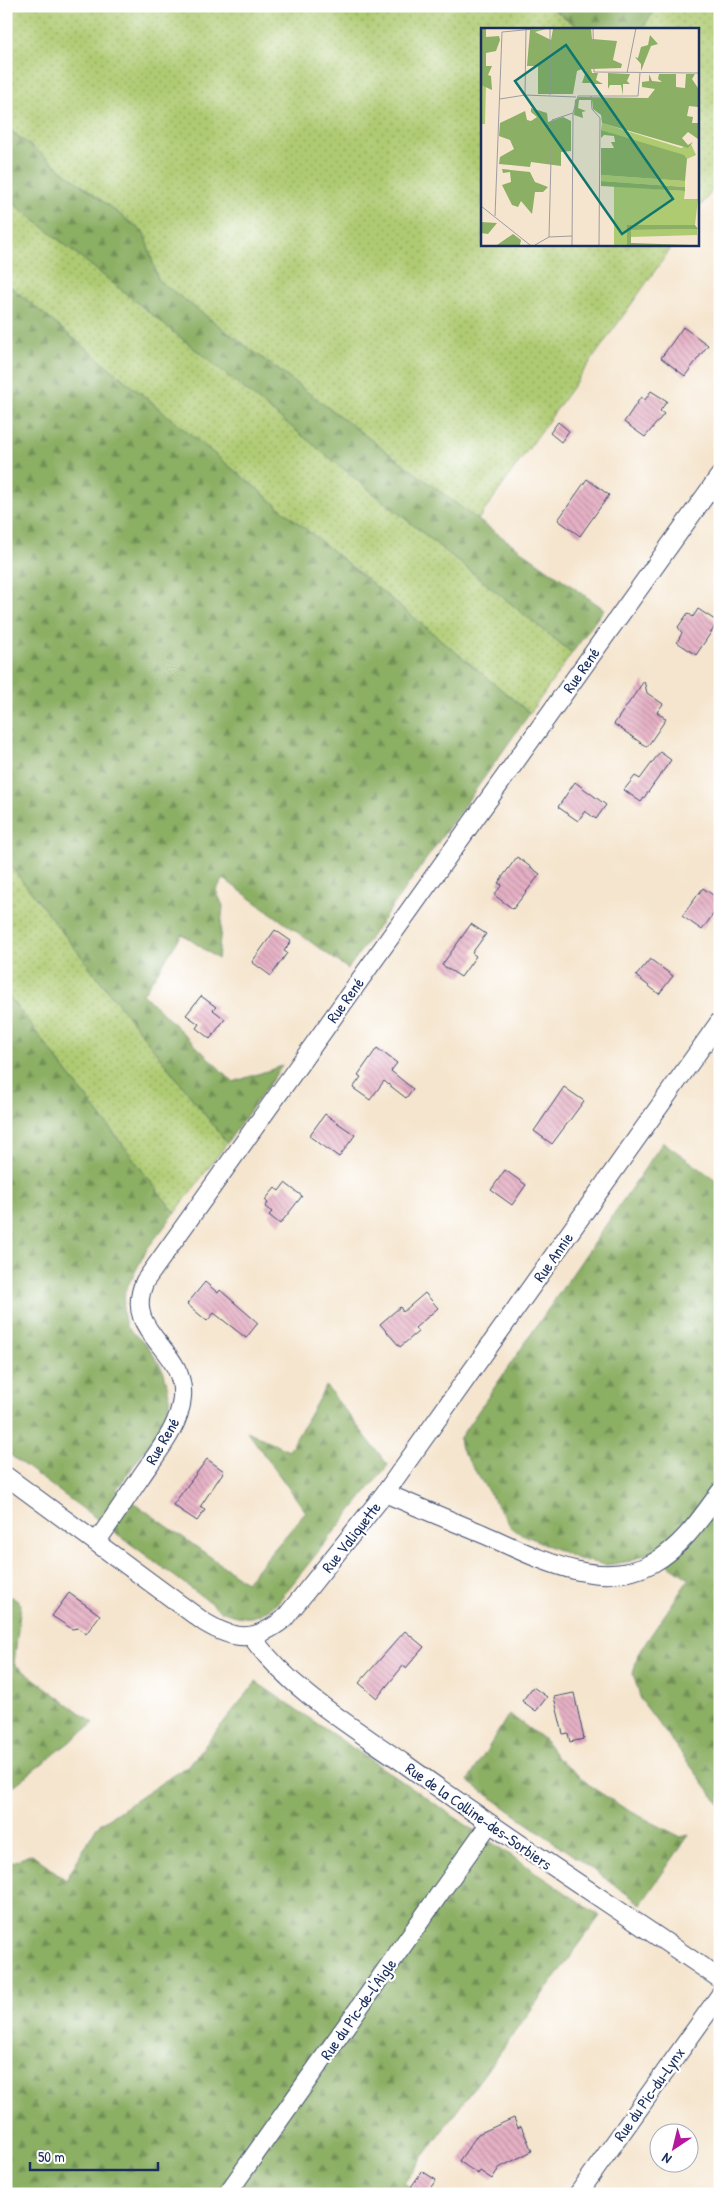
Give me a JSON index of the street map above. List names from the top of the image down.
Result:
{
  "streets": {
    "street": [
      "Rue René",
      "Rue Annie",
      "Rue Valiquette",
      "Rue de la Colline-des-Sorbiers",
      "Rue du Pic-de-l'Aigle",
      "Rue du Pic-du-Lynx"
    ]
  },
  "crossings": [
    ["Rue René", "Rue Valiquette"],
    ["Rue Annie", "Rue Valiquette"],
    ["Rue Valiquette", "Rue de la Colline-des-Sorbiers"],
    ["Rue de la Colline-des-Sorbiers", "Rue du Pic-de-l'Aigle"]
  ],
  "scale_bar": "50 m",
  "north": "bottom left"
}
